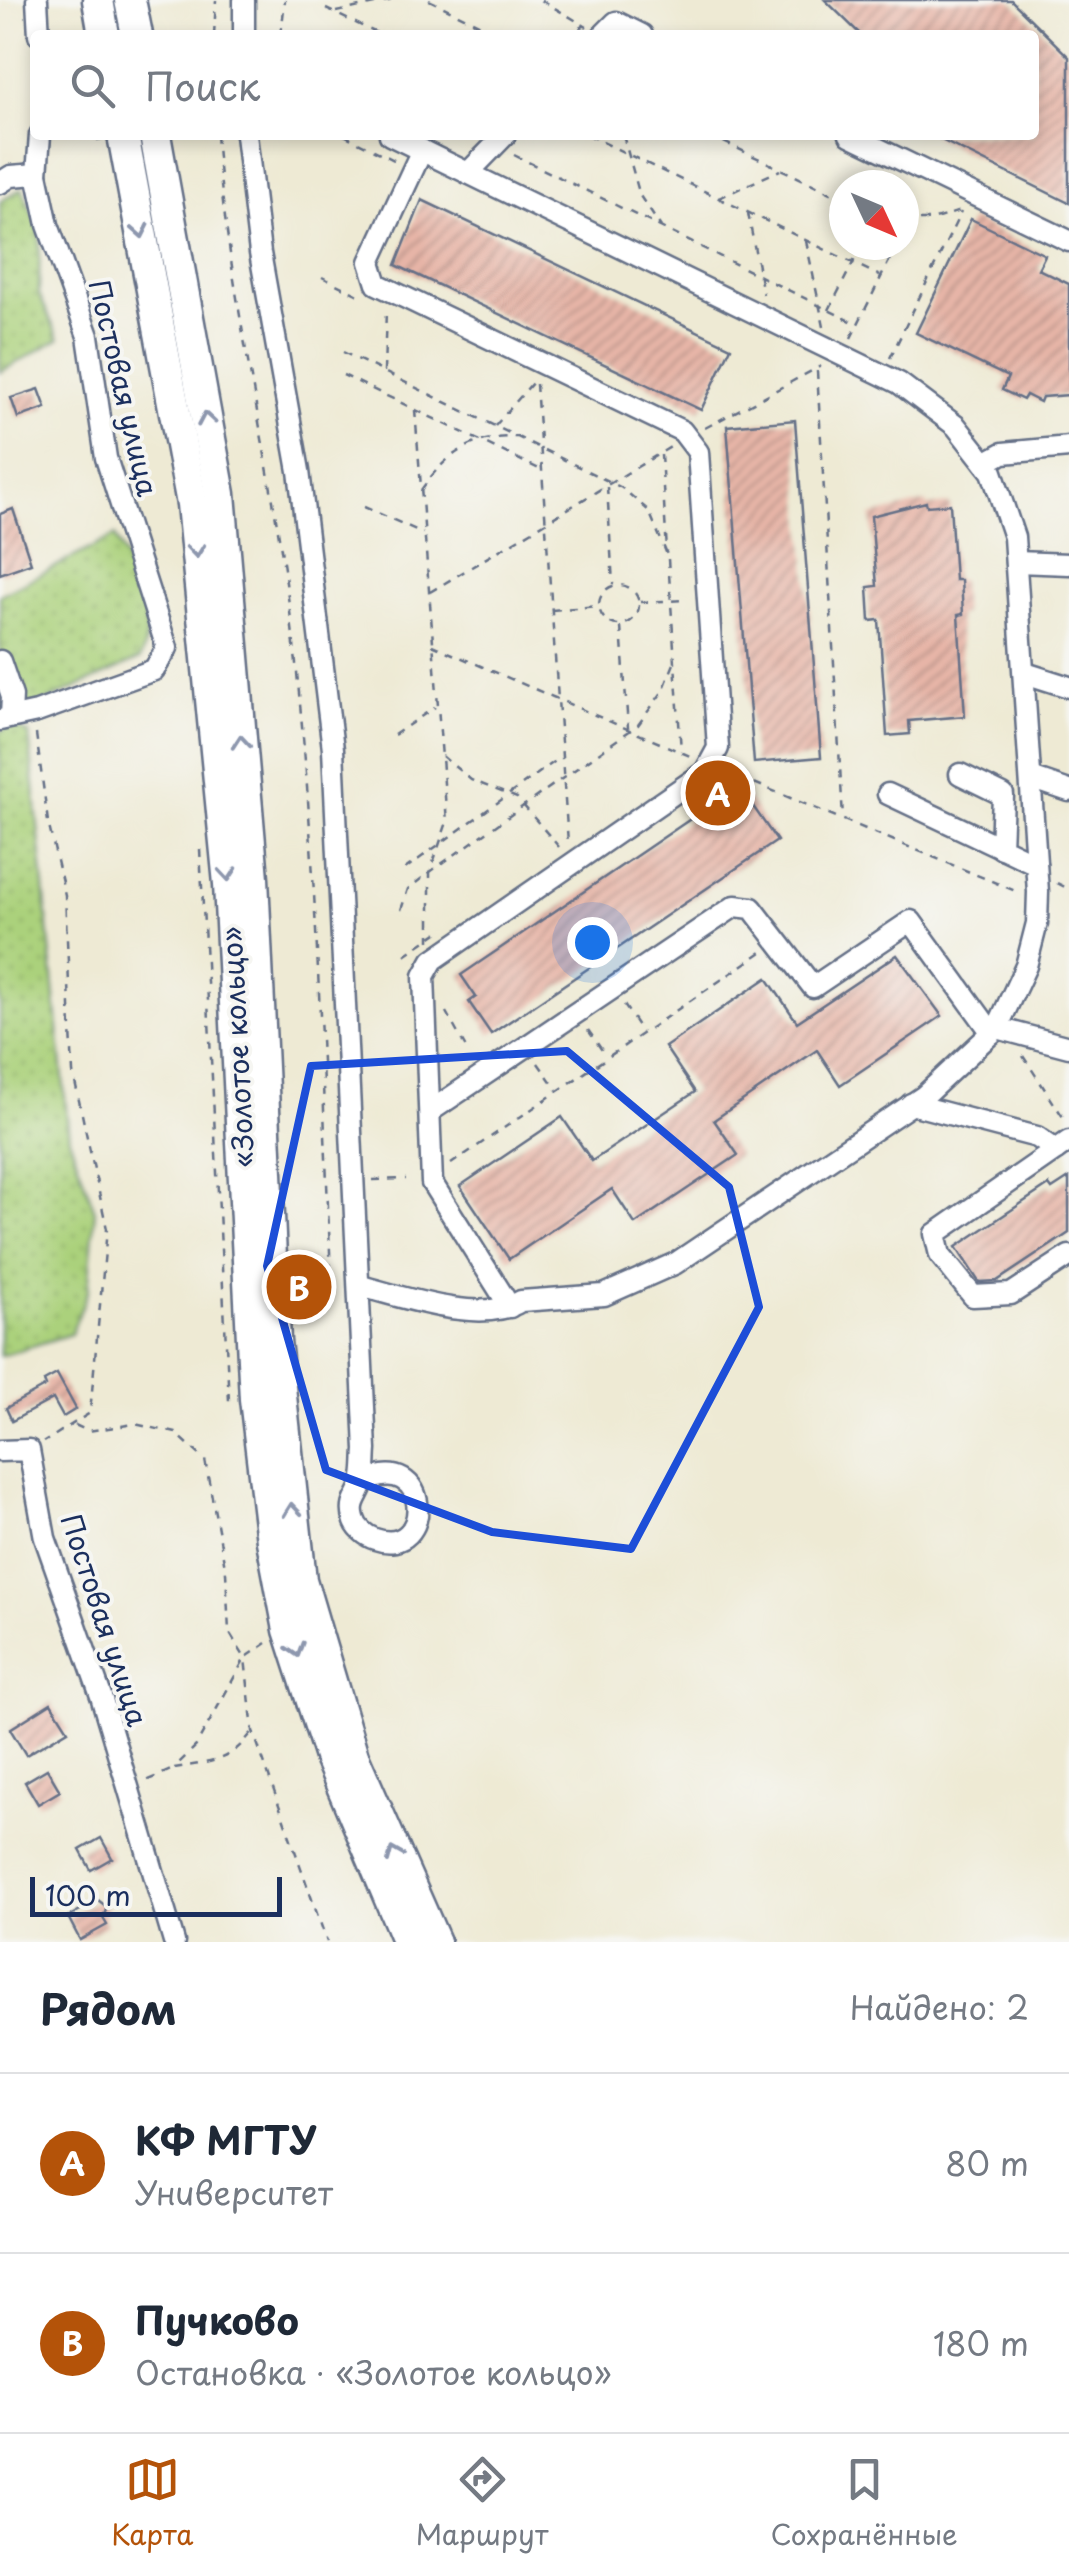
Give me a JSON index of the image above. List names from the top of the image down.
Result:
{
  "streets": {
    "highway": ["«Золотое кольцо»"],
    "street": ["Постовая улица"]
  },
  "scale_bar": "100 m",
  "north": "bottom right",
  "page": {
    "search": "Поиск",
    "pins": ["A", "B"],
    "scale": "100 m",
    "heading": ["Рядом", "Найдено: 2"],
    "list": [
      {
        "mark": "A",
        "name": "КФ МГТУ",
        "note": "Университет",
        "value": "80 m"
      },
      {
        "mark": "B",
        "name": "Пучково",
        "note": "Остановка · «Золотое кольцо»",
        "value": "180 m"
      }
    ],
    "nav": ["Карта", "Маршрут", "Сохранённые"]
  }
}
